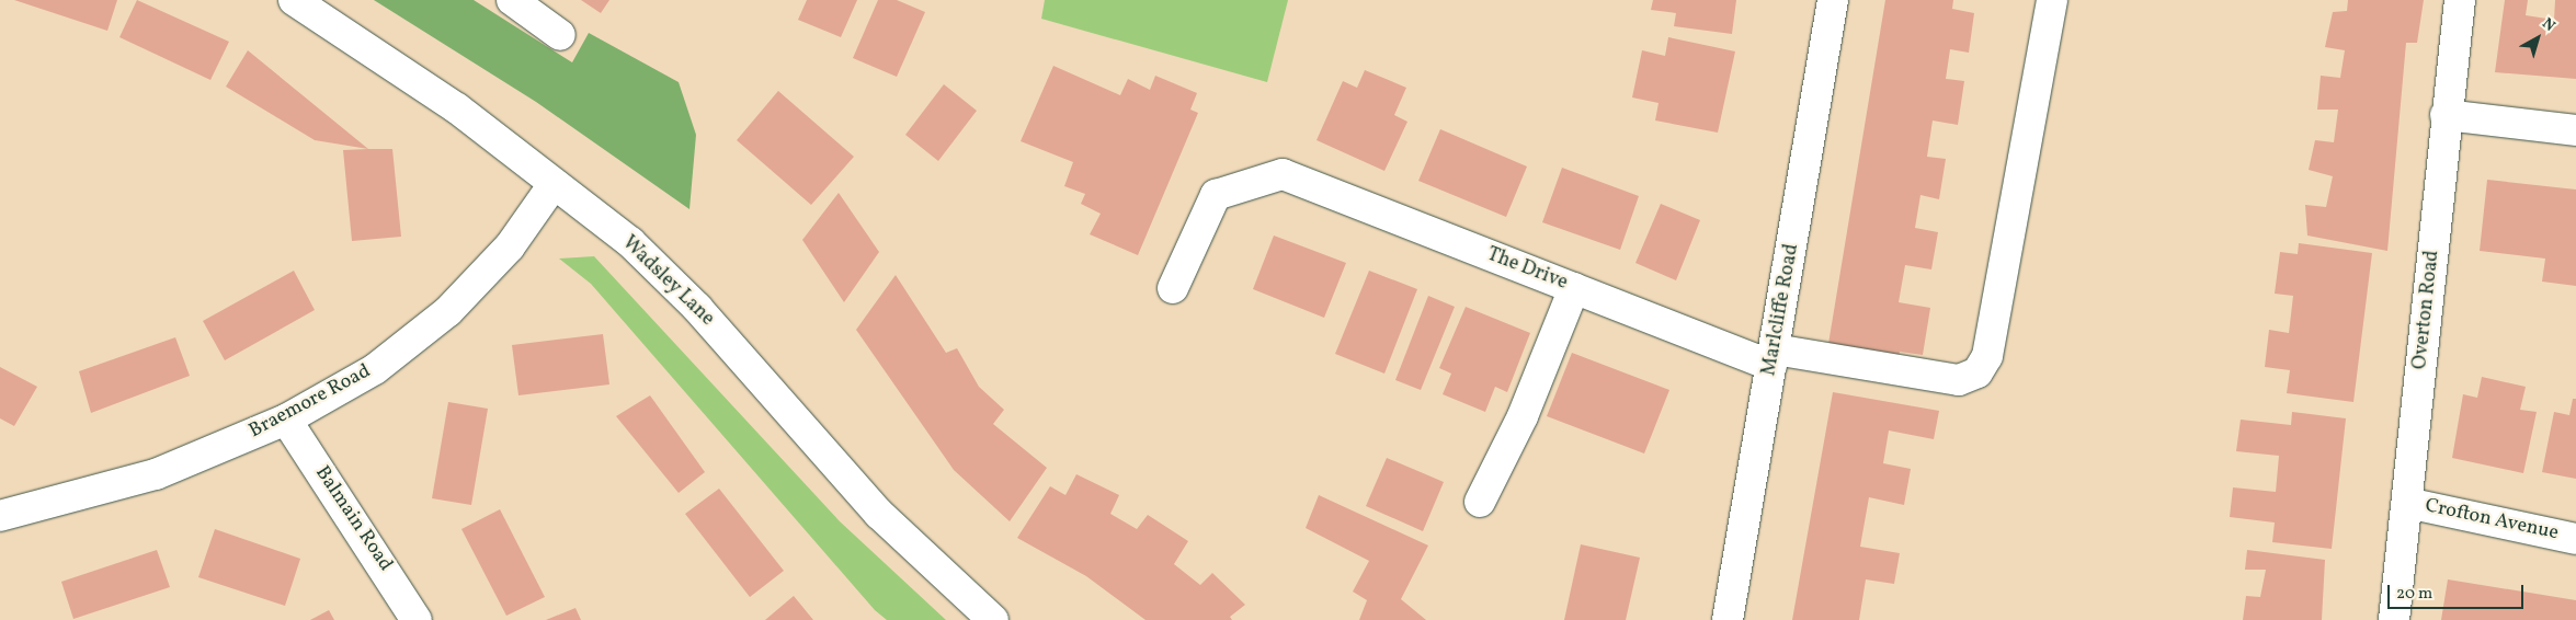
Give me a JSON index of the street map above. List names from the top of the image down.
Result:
{
  "streets": {
    "street": [
      "The Drive",
      "Wadsley Lane",
      "Marlcliffe Road",
      "Overton Road",
      "Braemore Road",
      "Balmain Road",
      "Crofton Avenue"
    ]
  },
  "crossings": [
    ["The Drive", "Marlcliffe Road"],
    ["Wadsley Lane", "Braemore Road"],
    ["Overton Road", "Crofton Avenue"],
    ["Braemore Road", "Balmain Road"]
  ],
  "scale_bar": "20 m",
  "north": "top right"
}
